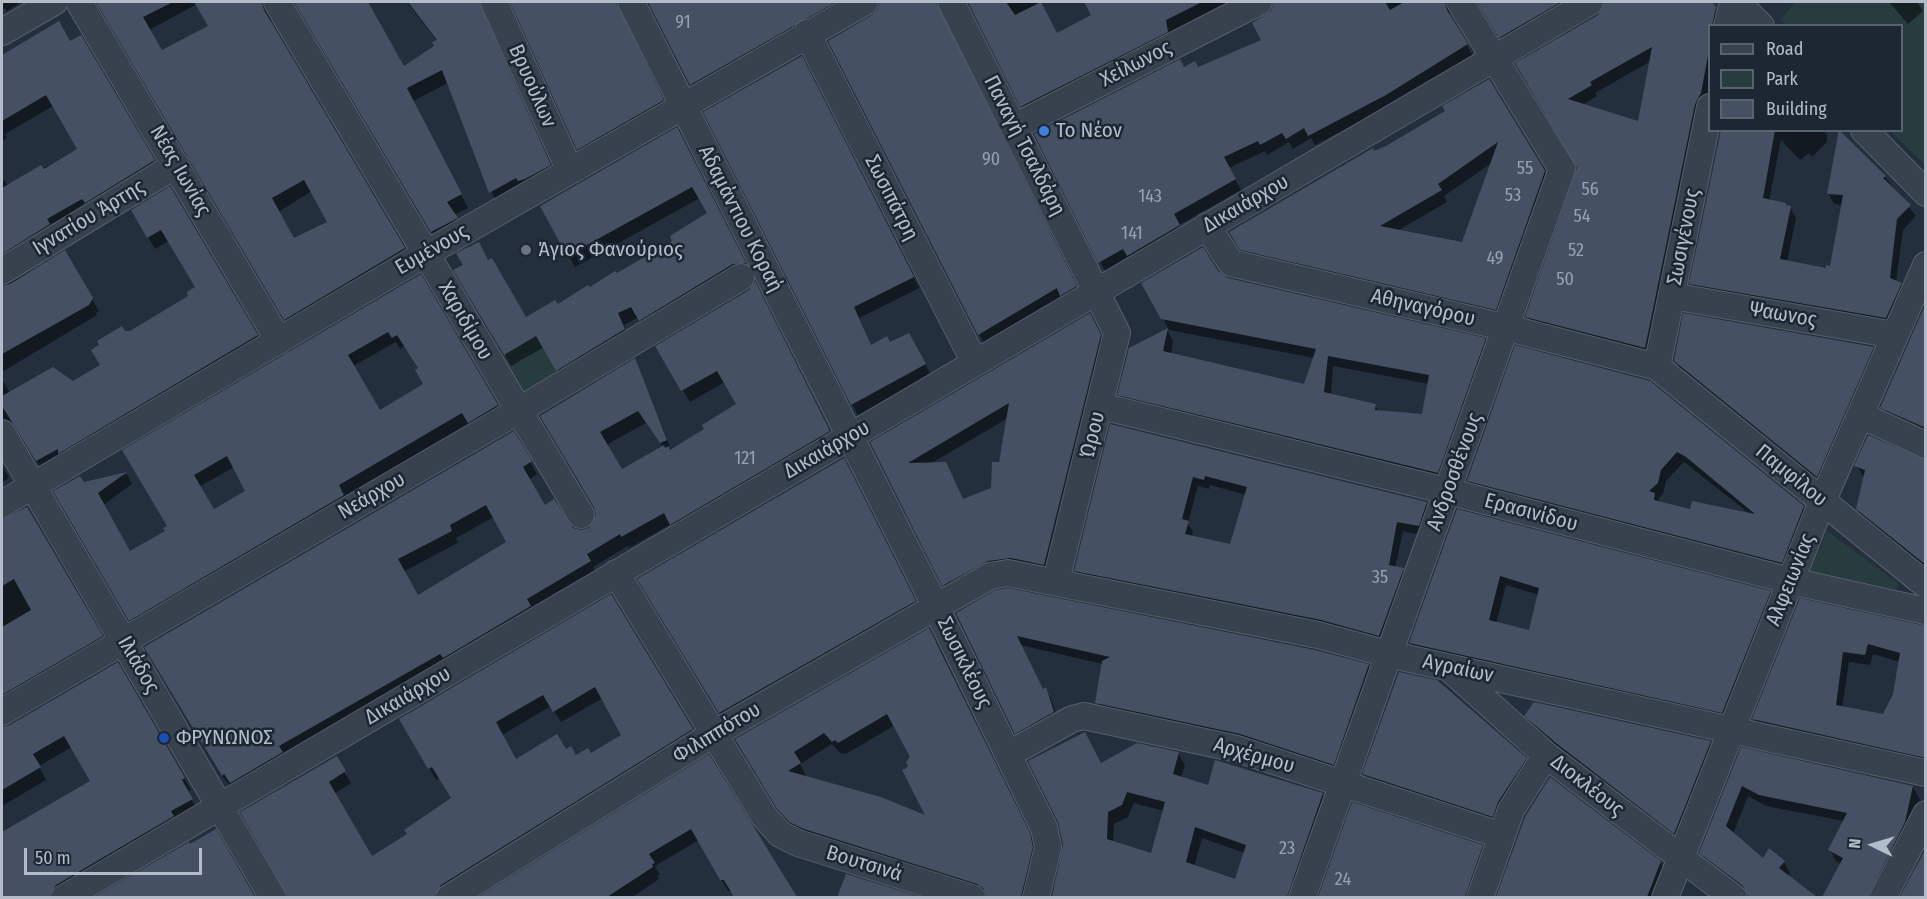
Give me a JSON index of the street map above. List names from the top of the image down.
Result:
{
  "streets": {
    "street": [
      "Χείλωνος",
      "Βρυούλων",
      "Παναγή Τσαλδάρη",
      "Νέας Ιωνίας",
      "Σωσιπάτρη",
      "Δικαιάρχου",
      "Ιγνατίου Άρτης",
      "Αδαμάντιου Κοραή",
      "Σωσιγένους",
      "Ευμένους",
      "Αθηναγόρου",
      "Ψαωνος",
      "Χαριδίμου",
      "Ώρου",
      "Ανδροσθένους",
      "Παμφίλου",
      "Νεάρχου",
      "Ερασινίδου",
      "Αλφειωνίας",
      "Σωσικλέους",
      "Ιλιάδος",
      "Αγραίων",
      "Φιλιππότου",
      "Αρχέρμου",
      "Διοκλέους",
      "Βουτσινά"
    ]
  },
  "crossings": [
    ["Χείλωνος", "Παναγή Τσαλδάρη"],
    ["Βρυούλων", "Ευμένους"],
    ["Παναγή Τσαλδάρη", "Δικαιάρχου"],
    ["Παναγή Τσαλδάρη", "Ώρου"],
    ["Νέας Ιωνίας", "Ιγνατίου Άρτης"],
    ["Νέας Ιωνίας", "Ευμένους"],
    ["Σωσιπάτρη", "Δικαιάρχου"],
    ["Σωσιπάτρη", "Ευμένους"],
    ["Δικαιάρχου", "Αδαμάντιου Κοραή"],
    ["Δικαιάρχου", "Αθηναγόρου"],
    ["Δικαιάρχου", "Ώρου"],
    ["Δικαιάρχου", "Ανδροσθένους"],
    ["Δικαιάρχου", "Σωσικλέους"],
    ["Δικαιάρχου", "Ιλιάδος"],
    ["Αδαμάντιου Κοραή", "Ευμένους"],
    ["Αδαμάντιου Κοραή", "Σωσικλέους"],
    ["Σωσιγένους", "Αθηναγόρου"],
    ["Σωσιγένους", "Ψαωνος"],
    ["Σωσιγένους", "Παμφίλου"],
    ["Ευμένους", "Χαριδίμου"],
    ["Ευμένους", "Ιλιάδος"],
    ["Αθηναγόρου", "Ανδροσθένους"],
    ["Αθηναγόρου", "Παμφίλου"],
    ["Ψαωνος", "Αλφειωνίας"],
    ["Χαριδίμου", "Νεάρχου"],
    ["Ώρου", "Ερασινίδου"],
    ["Ώρου", "Αγραίων"],
    ["Ανδροσθένους", "Ερασινίδου"],
    ["Ανδροσθένους", "Αγραίων"],
    ["Ανδροσθένους", "Αρχέρμου"],
    ["Παμφίλου", "Αλφειωνίας"],
    ["Νεάρχου", "Ιλιάδος"],
    ["Ερασινίδου", "Αλφειωνίας"],
    ["Αλφειωνίας", "Αγραίων"],
    ["Αλφειωνίας", "Διοκλέους"],
    ["Σωσικλέους", "Φιλιππότου"],
    ["Σωσικλέους", "Αρχέρμου"],
    ["Αγραίων", "Φιλιππότου"],
    ["Αγραίων", "Διοκλέους"],
    ["Φιλιππότου", "Βουτσινά"]
  ],
  "places": ["Το Νέον", "Άγιος Φανούριος", "ΦΡΥΝΩΝΟΣ"],
  "house_numbers": [
    "91",
    "90",
    "55",
    "56",
    "53",
    "143",
    "54",
    "141",
    "52",
    "49",
    "50",
    "121",
    "35",
    "23",
    "24"
  ],
  "legend": ["Road", "Park", "Building"],
  "scale_bar": "50 m",
  "north": "left"
}
